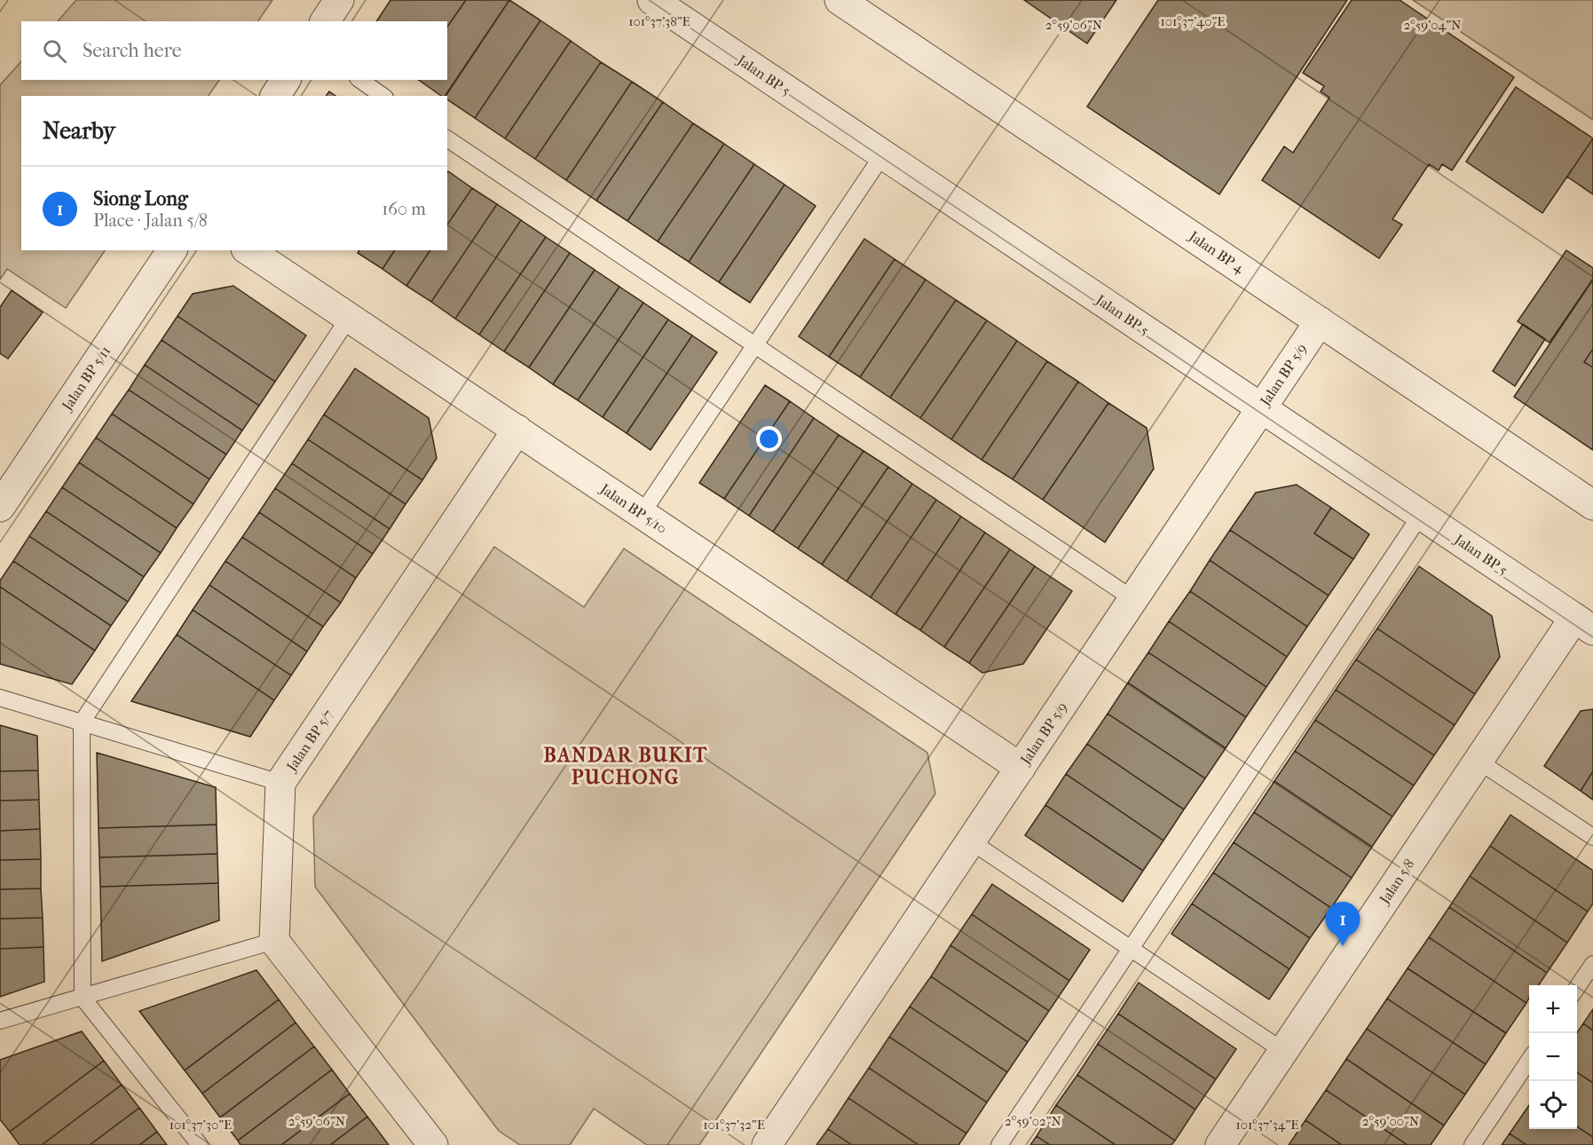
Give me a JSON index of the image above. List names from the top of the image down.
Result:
{
  "streets": {
    "street": [
      "Jalan BP 5",
      "Jalan BP 4",
      "Jalan BP 5/9",
      "Jalan BP 5/11",
      "Jalan BP 5/10",
      "Jalan BP 5/7",
      "Jalan 5/8"
    ]
  },
  "crossings": [
    ["Jalan BP 5", "Jalan BP 5/9"],
    ["Jalan BP 5", "Jalan 5/8"],
    ["Jalan BP 4", "Jalan BP 5/9"],
    ["Jalan BP 5/9", "Jalan BP 5/10"],
    ["Jalan BP 5/10", "Jalan BP 5/7"]
  ],
  "districts": ["BANDAR BUKIT PUCHONG"],
  "page": {
    "search": "Search here",
    "heading": "Nearby",
    "list": [
      {
        "mark": "1",
        "name": "Siong Long",
        "note": "Place · Jalan 5/8",
        "value": "160 m"
      }
    ],
    "pins": "1",
    "map_buttons": ["+", "−"]
  },
  "coordinates": [
    "101°37'38\"E",
    "101°37'40\"E",
    "2°59'06\"N",
    "2°59'04\"N",
    "2°59'02\"N",
    "2°59'00\"N",
    "101°37'30\"E",
    "101°37'32\"E",
    "101°37'34\"E"
  ]
}
